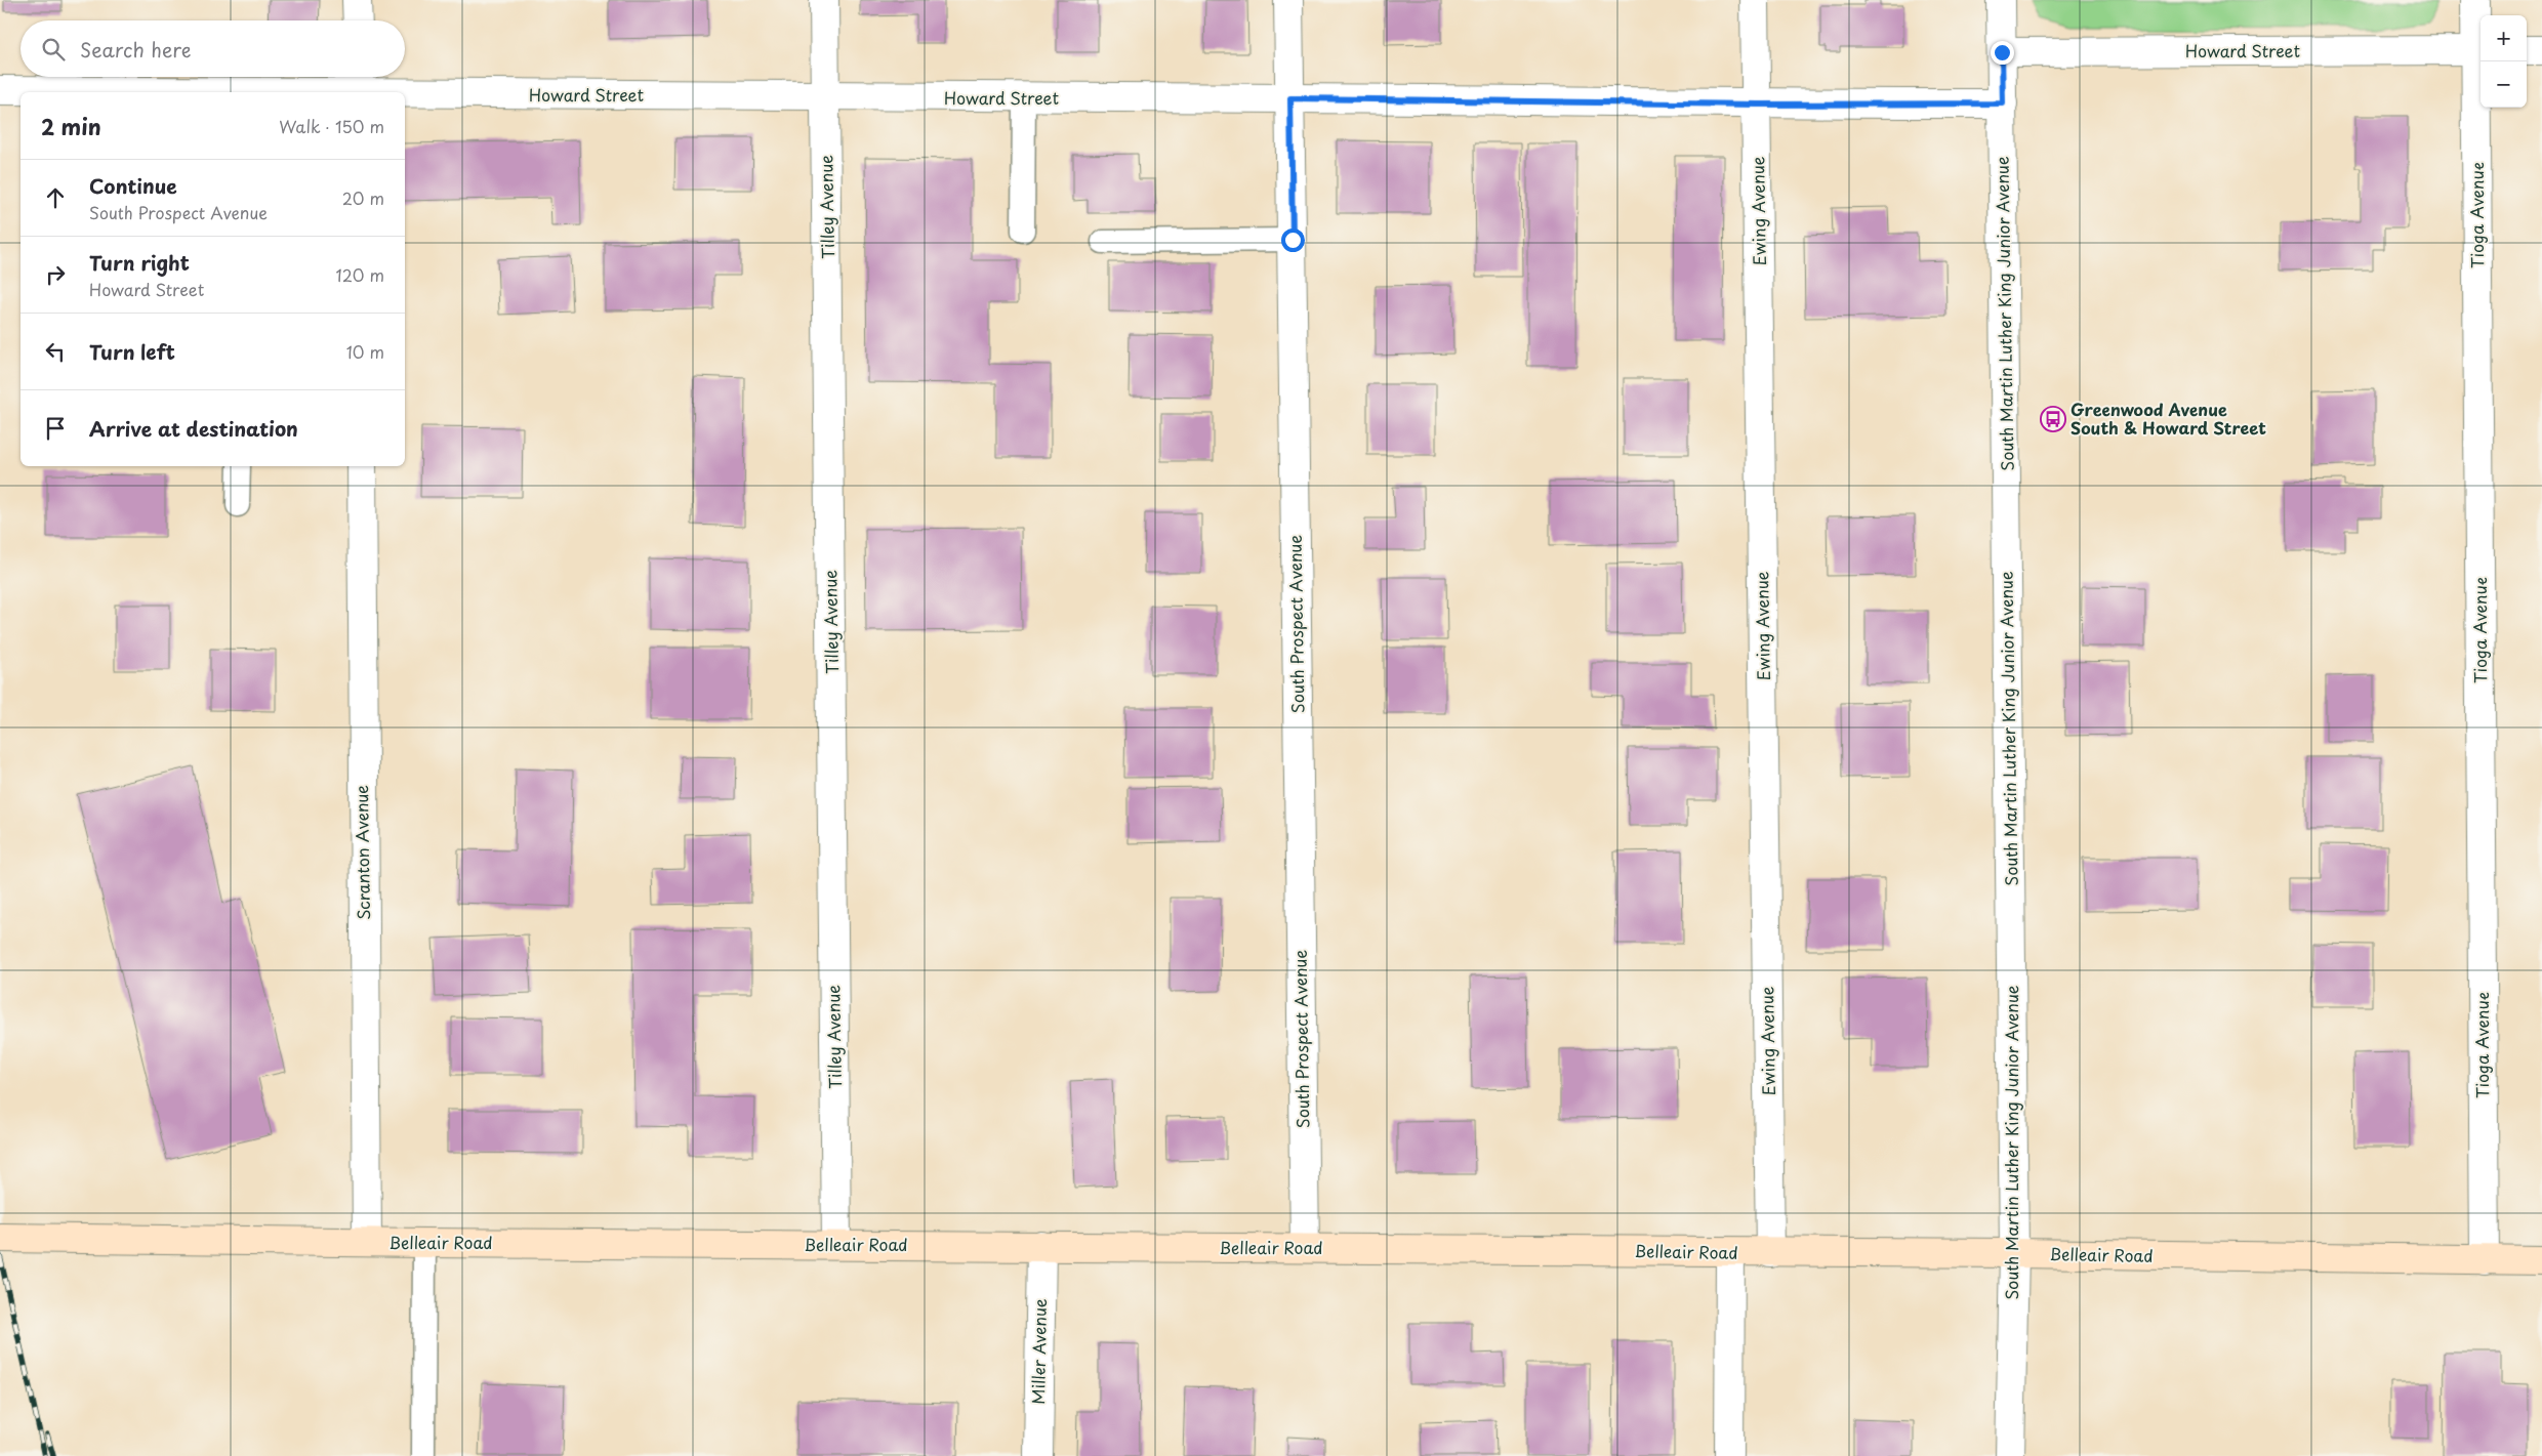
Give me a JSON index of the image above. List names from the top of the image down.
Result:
{
  "streets": {
    "main road": ["Belleair Road"],
    "street": [
      "Howard Street",
      "Tilley Avenue",
      "Ewing Avenue",
      "Tioga Avenue",
      "South Martin Luther King Junior Avenue",
      "South Prospect Avenue",
      "Scranton Avenue",
      "Miller Avenue"
    ]
  },
  "crossings": [
    ["Howard Street", "Tilley Avenue"],
    ["Howard Street", "Ewing Avenue"],
    ["Howard Street", "Tioga Avenue"],
    ["Howard Street", "South Martin Luther King Junior Avenue"],
    ["Howard Street", "South Prospect Avenue"],
    ["Tilley Avenue", "Belleair Road"],
    ["Ewing Avenue", "Belleair Road"],
    ["Tioga Avenue", "Belleair Road"],
    ["South Martin Luther King Junior Avenue", "Belleair Road"],
    ["South Prospect Avenue", "Belleair Road"],
    ["Scranton Avenue", "Belleair Road"],
    ["Belleair Road", "Miller Avenue"]
  ],
  "places": {
    "bus stop": ["Greenwood Avenue South & Howard Street"]
  },
  "page": {
    "map_buttons": ["+", "−"],
    "search": "Search here",
    "heading": ["2 min", "Walk · 150 m"],
    "list": [
      ["Continue", "South Prospect Avenue", "20 m"],
      ["Turn right", "Howard Street", "120 m"],
      ["Turn left", "10 m"],
      "Arrive at destination"
    ]
  }
}
